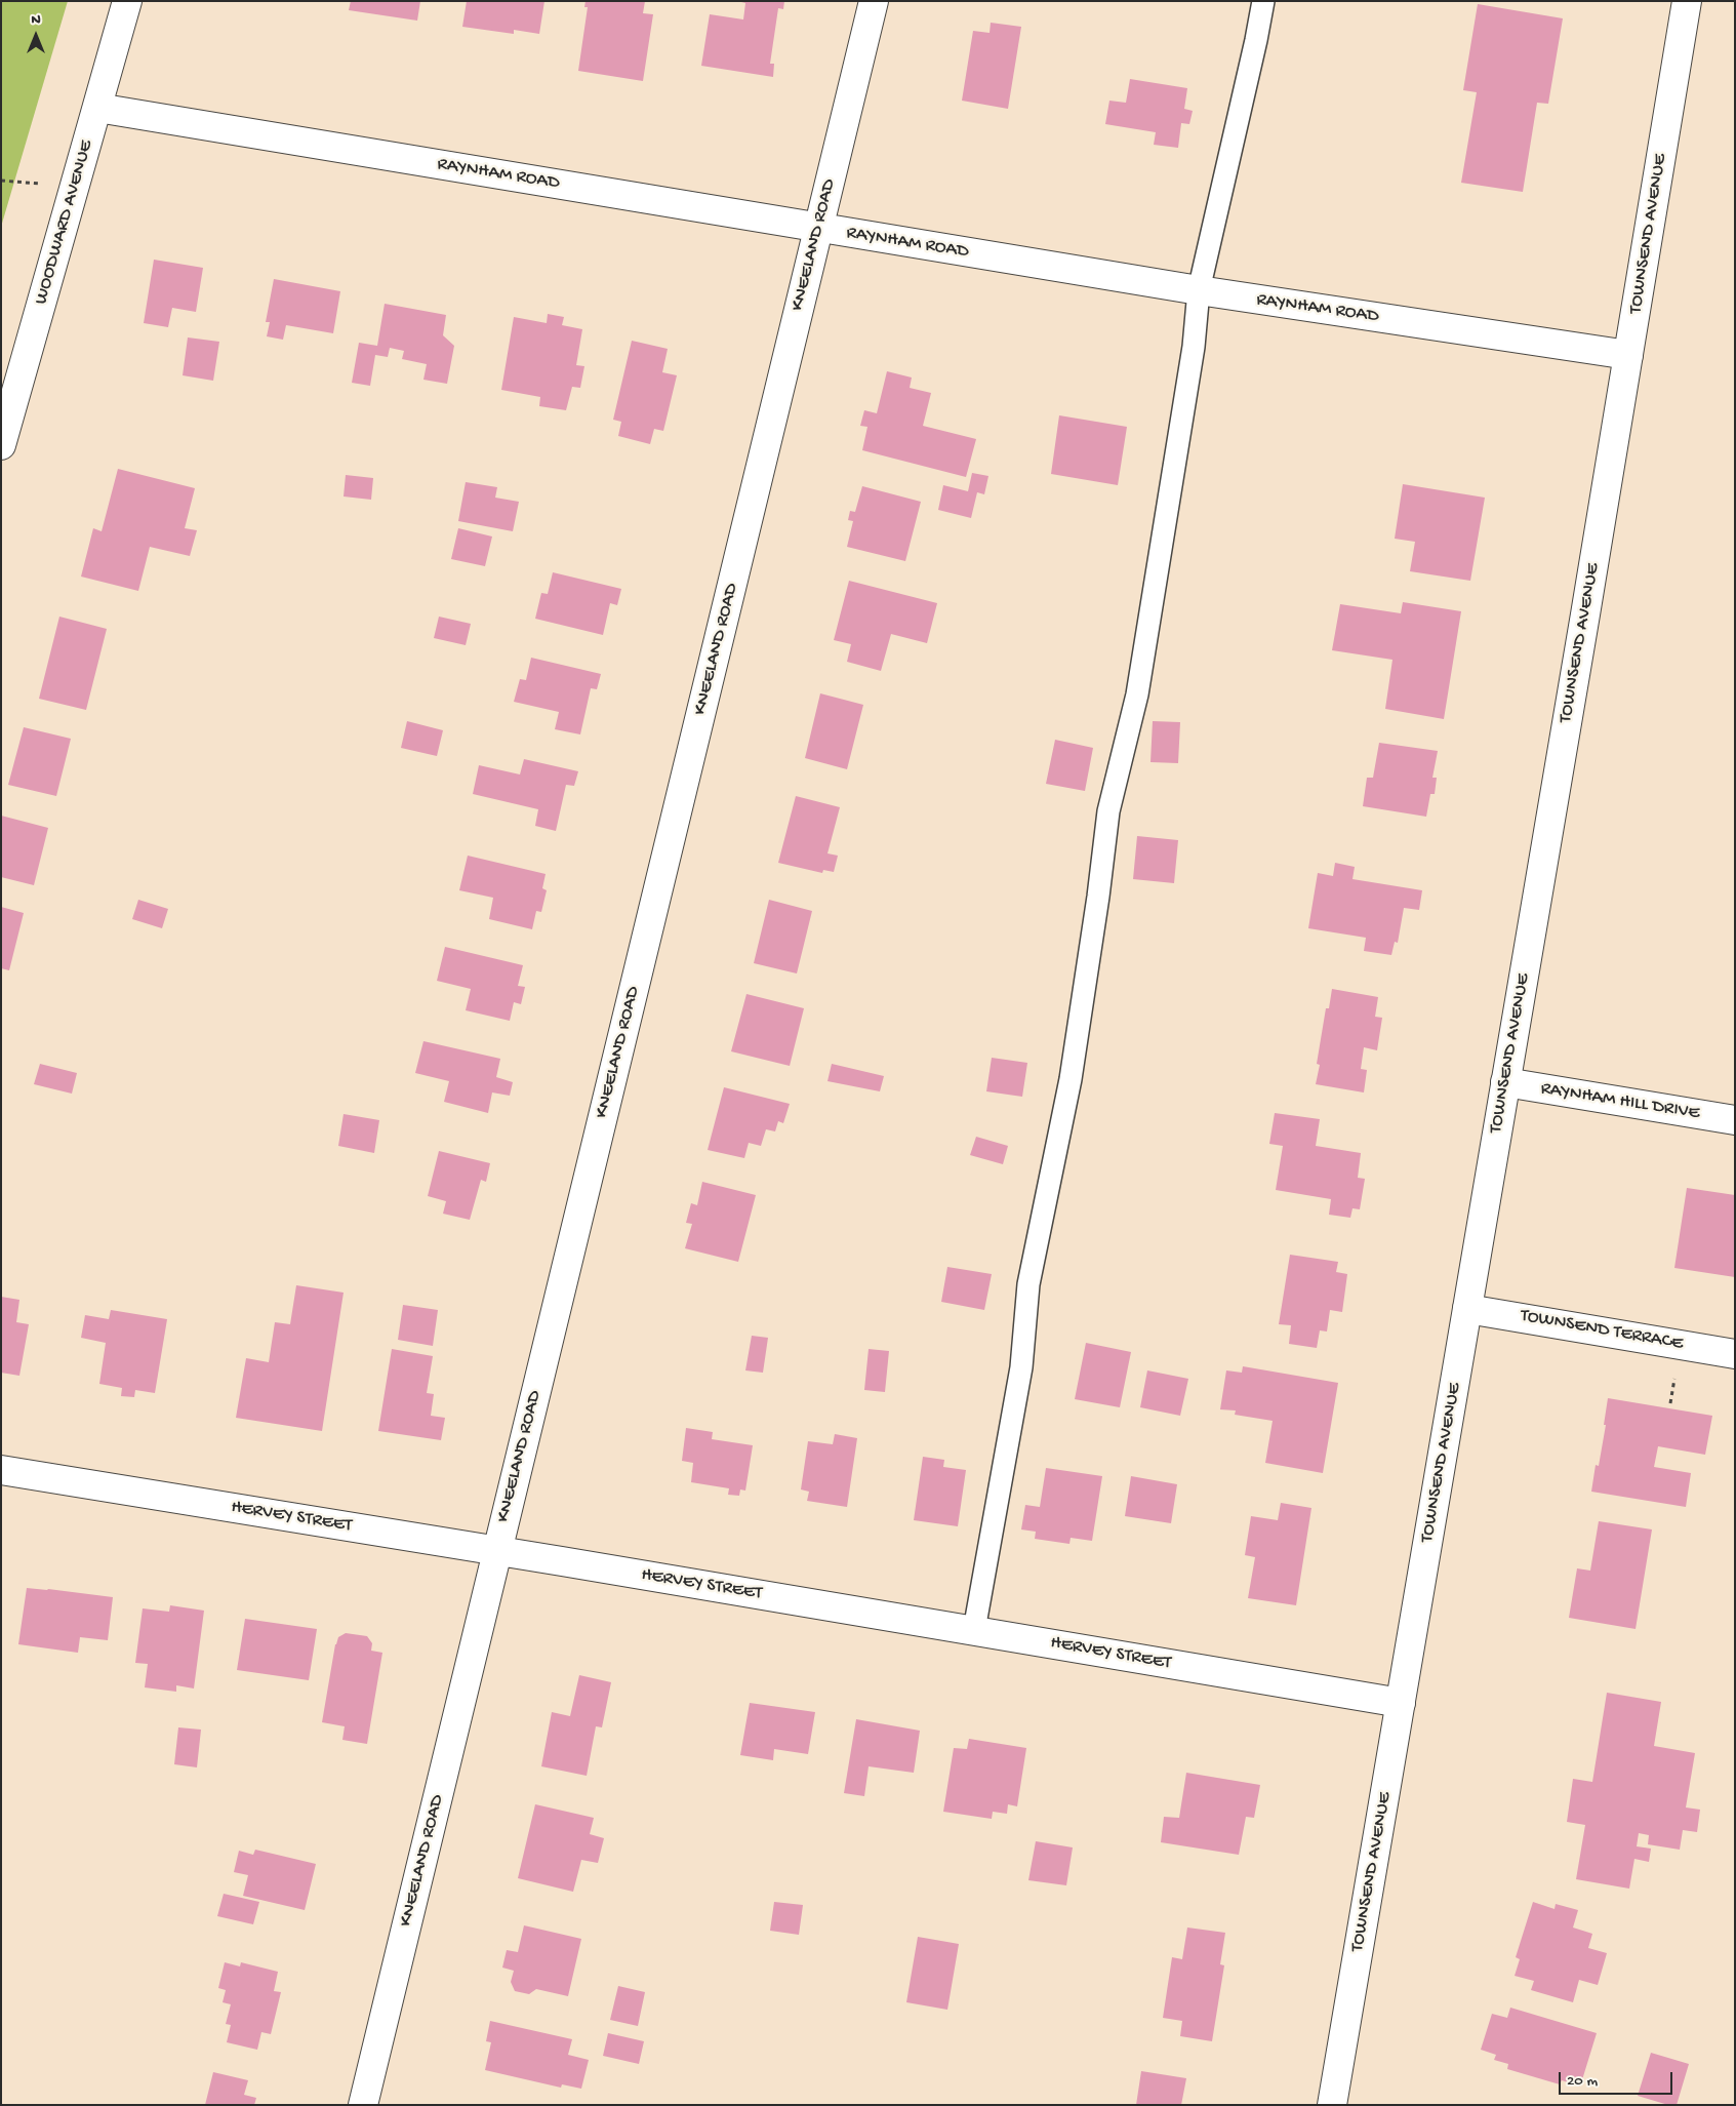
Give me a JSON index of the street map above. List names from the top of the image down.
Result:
{
  "streets": {
    "street": [
      "RAYNHAM ROAD",
      "WOODWARD AVENUE",
      "TOWNSEND AVENUE",
      "KNEELAND ROAD",
      "RAYNHAM HILL DRIVE",
      "TOWNSEND TERRACE",
      "HERVEY STREET"
    ]
  },
  "crossings": [
    ["RAYNHAM ROAD", "WOODWARD AVENUE"],
    ["RAYNHAM ROAD", "TOWNSEND AVENUE"],
    ["RAYNHAM ROAD", "KNEELAND ROAD"],
    ["TOWNSEND AVENUE", "RAYNHAM HILL DRIVE"],
    ["TOWNSEND AVENUE", "TOWNSEND TERRACE"],
    ["TOWNSEND AVENUE", "HERVEY STREET"],
    ["KNEELAND ROAD", "HERVEY STREET"]
  ],
  "scale_bar": "20 m",
  "north": "top"
}
